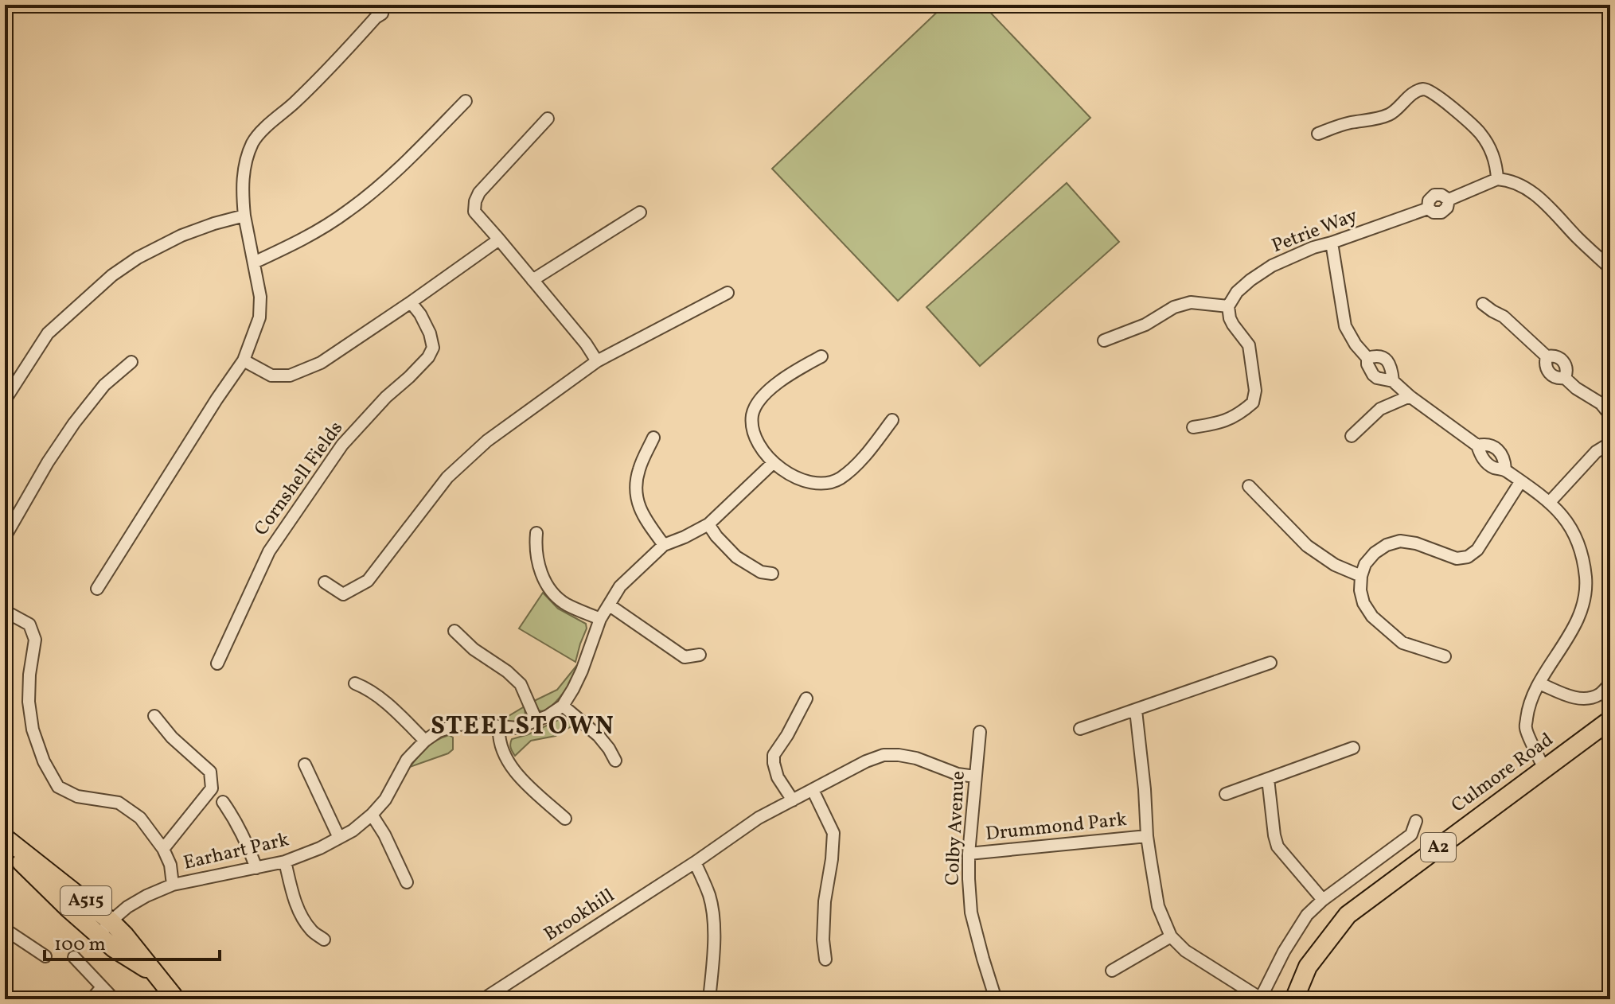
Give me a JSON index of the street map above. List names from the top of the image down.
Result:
{
  "streets": {
    "main road": ["Culmore Road", "A2", "A515"],
    "street": [
      "Petrie Way",
      "Cornshell Fields",
      "Drummond Park",
      "Colby Avenue",
      "Earhart Park",
      "Brookhill"
    ]
  },
  "crossings": [
    ["Drummond Park", "Colby Avenue"],
    ["Colby Avenue", "Brookhill"],
    ["Earhart Park", "A515"]
  ],
  "districts": ["STEELSTOWN"],
  "scale_bar": "100 m"
}
